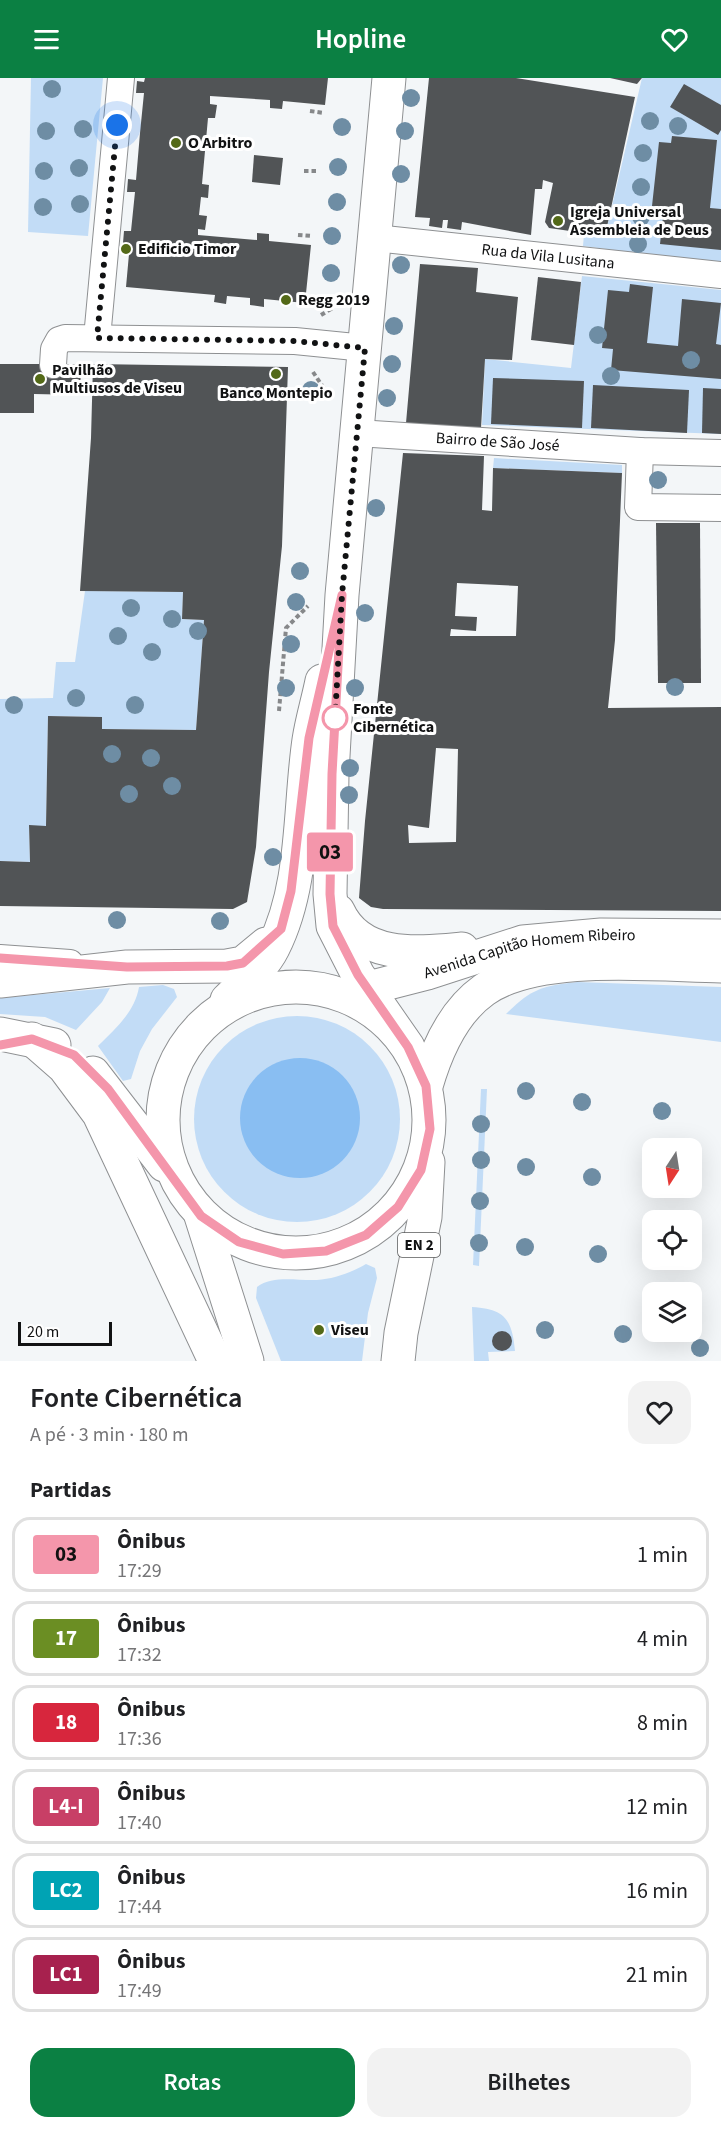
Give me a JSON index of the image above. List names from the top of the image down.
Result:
{
  "streets": {
    "main road": ["Avenida Capitão Homem Ribeiro", "EN 2"],
    "street": ["Rua da Vila Lusitana", "Bairro de São José"]
  },
  "places": [
    "O Arbitro",
    "Igreja Universal Assembleia de Deus",
    "Edificio Timor",
    "Regg 2019",
    "Banco Montepio",
    "Pavilhão Multiusos de Viseu",
    "Fonte Cibernética",
    "Viseu"
  ],
  "lines": ["bus line 03"],
  "scale_bar": "20 m",
  "north": "bottom",
  "page": {
    "header": "Hopline",
    "on_map": "03",
    "scale": "20 m",
    "heading": [
      ["Fonte Cibernética", "A pé · 3 min · 180 m"],
      "Partidas"
    ],
    "list": [
      {
        "mark": "03",
        "name": "Ônibus",
        "note": "17:29",
        "value": "1 min"
      },
      {
        "mark": "17",
        "name": "Ônibus",
        "note": "17:32",
        "value": "4 min"
      },
      {
        "mark": "18",
        "name": "Ônibus",
        "note": "17:36",
        "value": "8 min"
      },
      {
        "mark": "L4-I",
        "name": "Ônibus",
        "note": "17:40",
        "value": "12 min"
      },
      {
        "mark": "LC2",
        "name": "Ônibus",
        "note": "17:44",
        "value": "16 min"
      },
      {
        "mark": "LC1",
        "name": "Ônibus",
        "note": "17:49",
        "value": "21 min"
      }
    ],
    "buttons": ["Rotas", "Bilhetes"]
  }
}
